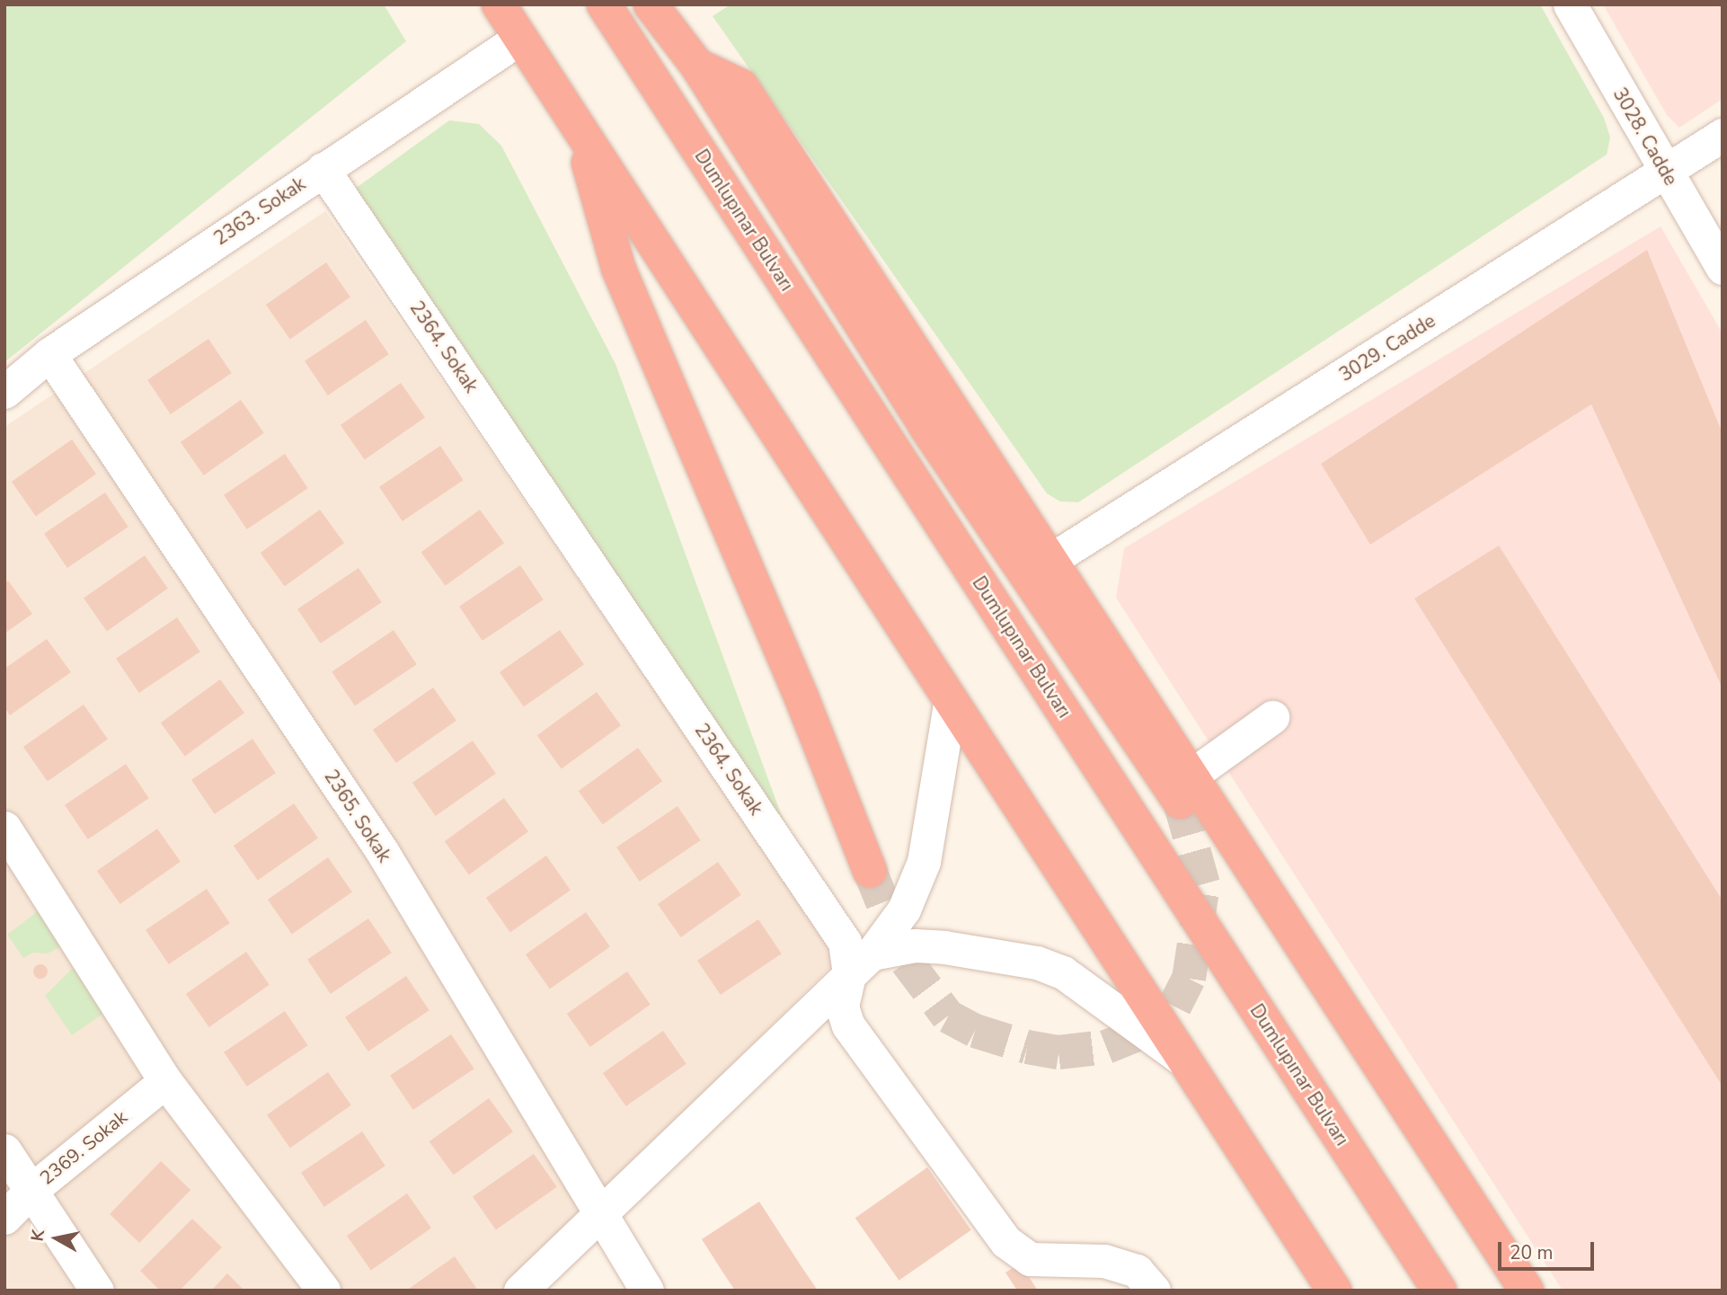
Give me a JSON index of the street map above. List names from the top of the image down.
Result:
{
  "streets": {
    "highway": ["Dumlupınar Bulvarı"],
    "street": [
      "3028. Cadde",
      "2363. Sokak",
      "2364. Sokak",
      "3029. Cadde",
      "2365. Sokak",
      "2369. Sokak"
    ]
  },
  "crossings": [
    ["3028. Cadde", "3029. Cadde"],
    ["2363. Sokak", "2364. Sokak"],
    ["2363. Sokak", "2365. Sokak"]
  ],
  "scale_bar": "20 m",
  "north": "left"
}
